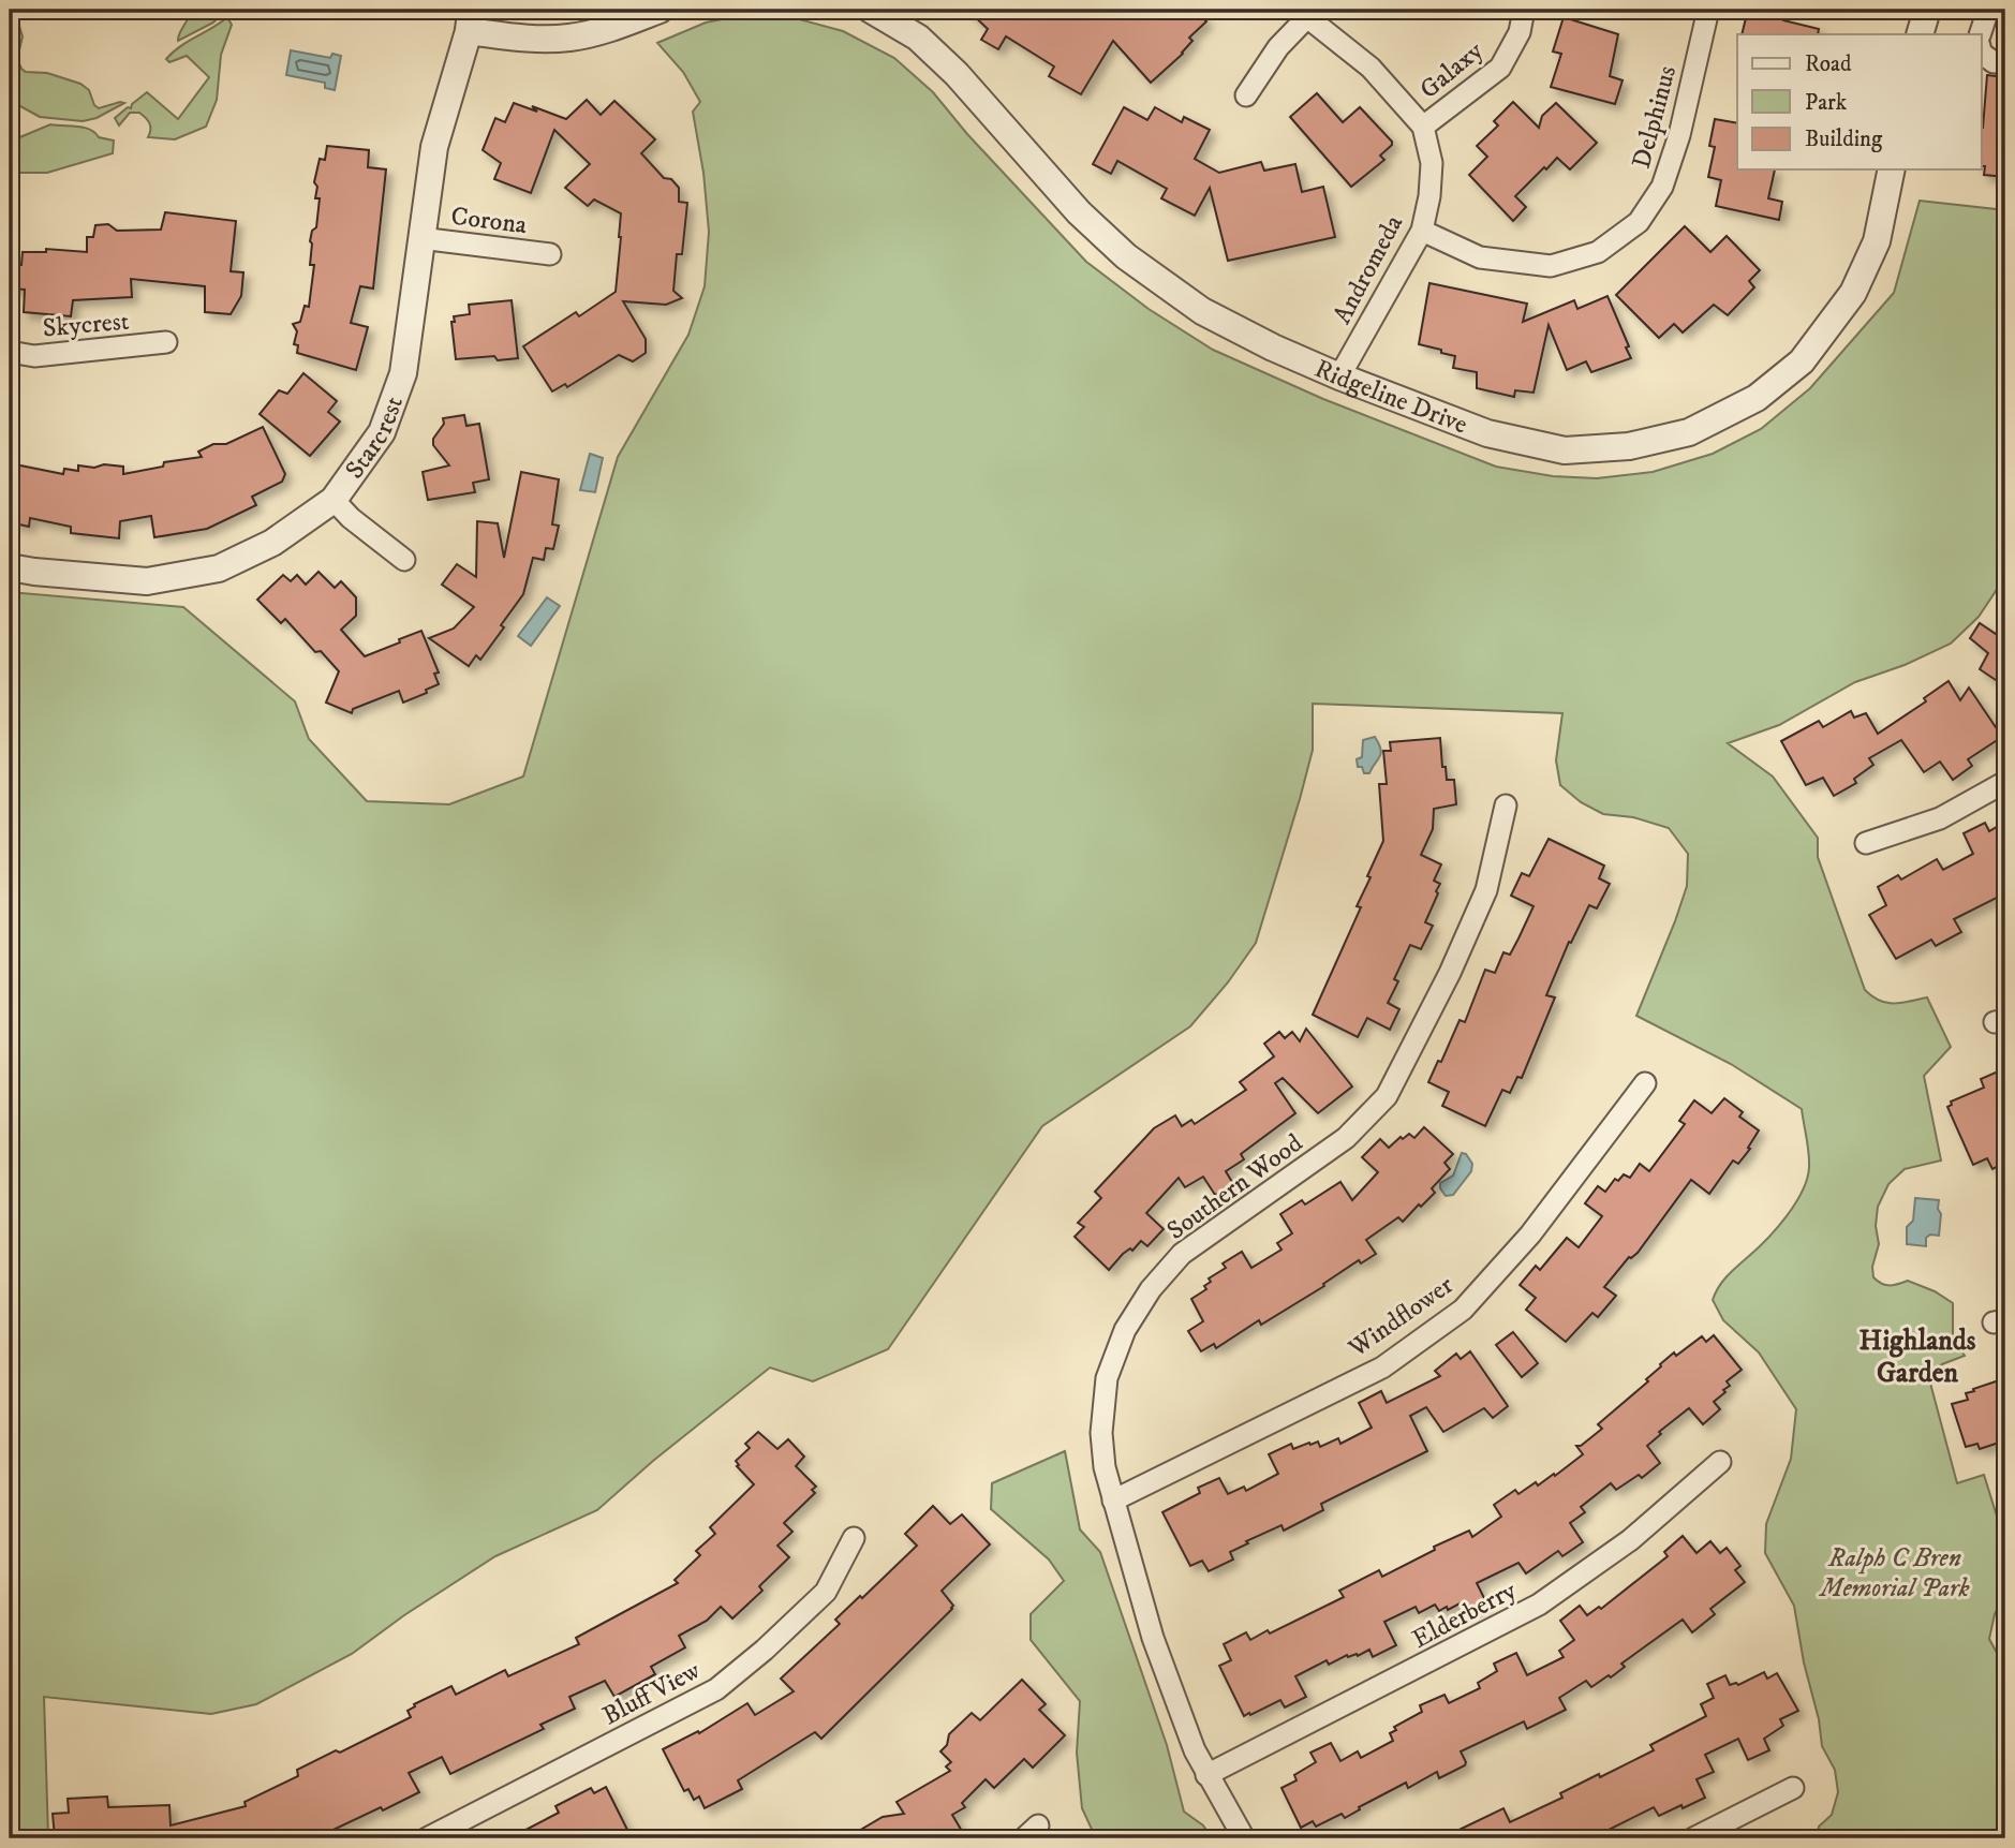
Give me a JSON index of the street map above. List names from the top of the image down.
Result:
{
  "streets": {
    "street": [
      "Galaxy",
      "Delphinus",
      "Corona",
      "Andromeda",
      "Skycrest",
      "Ridgeline Drive",
      "Starcrest",
      "Southern Wood",
      "Windflower",
      "Elderberry",
      "Bluff View"
    ]
  },
  "crossings": [
    ["Galaxy", "Andromeda"],
    ["Delphinus", "Andromeda"],
    ["Corona", "Starcrest"],
    ["Andromeda", "Ridgeline Drive"],
    ["Southern Wood", "Windflower"],
    ["Southern Wood", "Elderberry"]
  ],
  "districts": ["Highlands Garden"],
  "parks": ["Ralph C Bren Memorial Park"],
  "legend": ["Road", "Park", "Building"]
}
